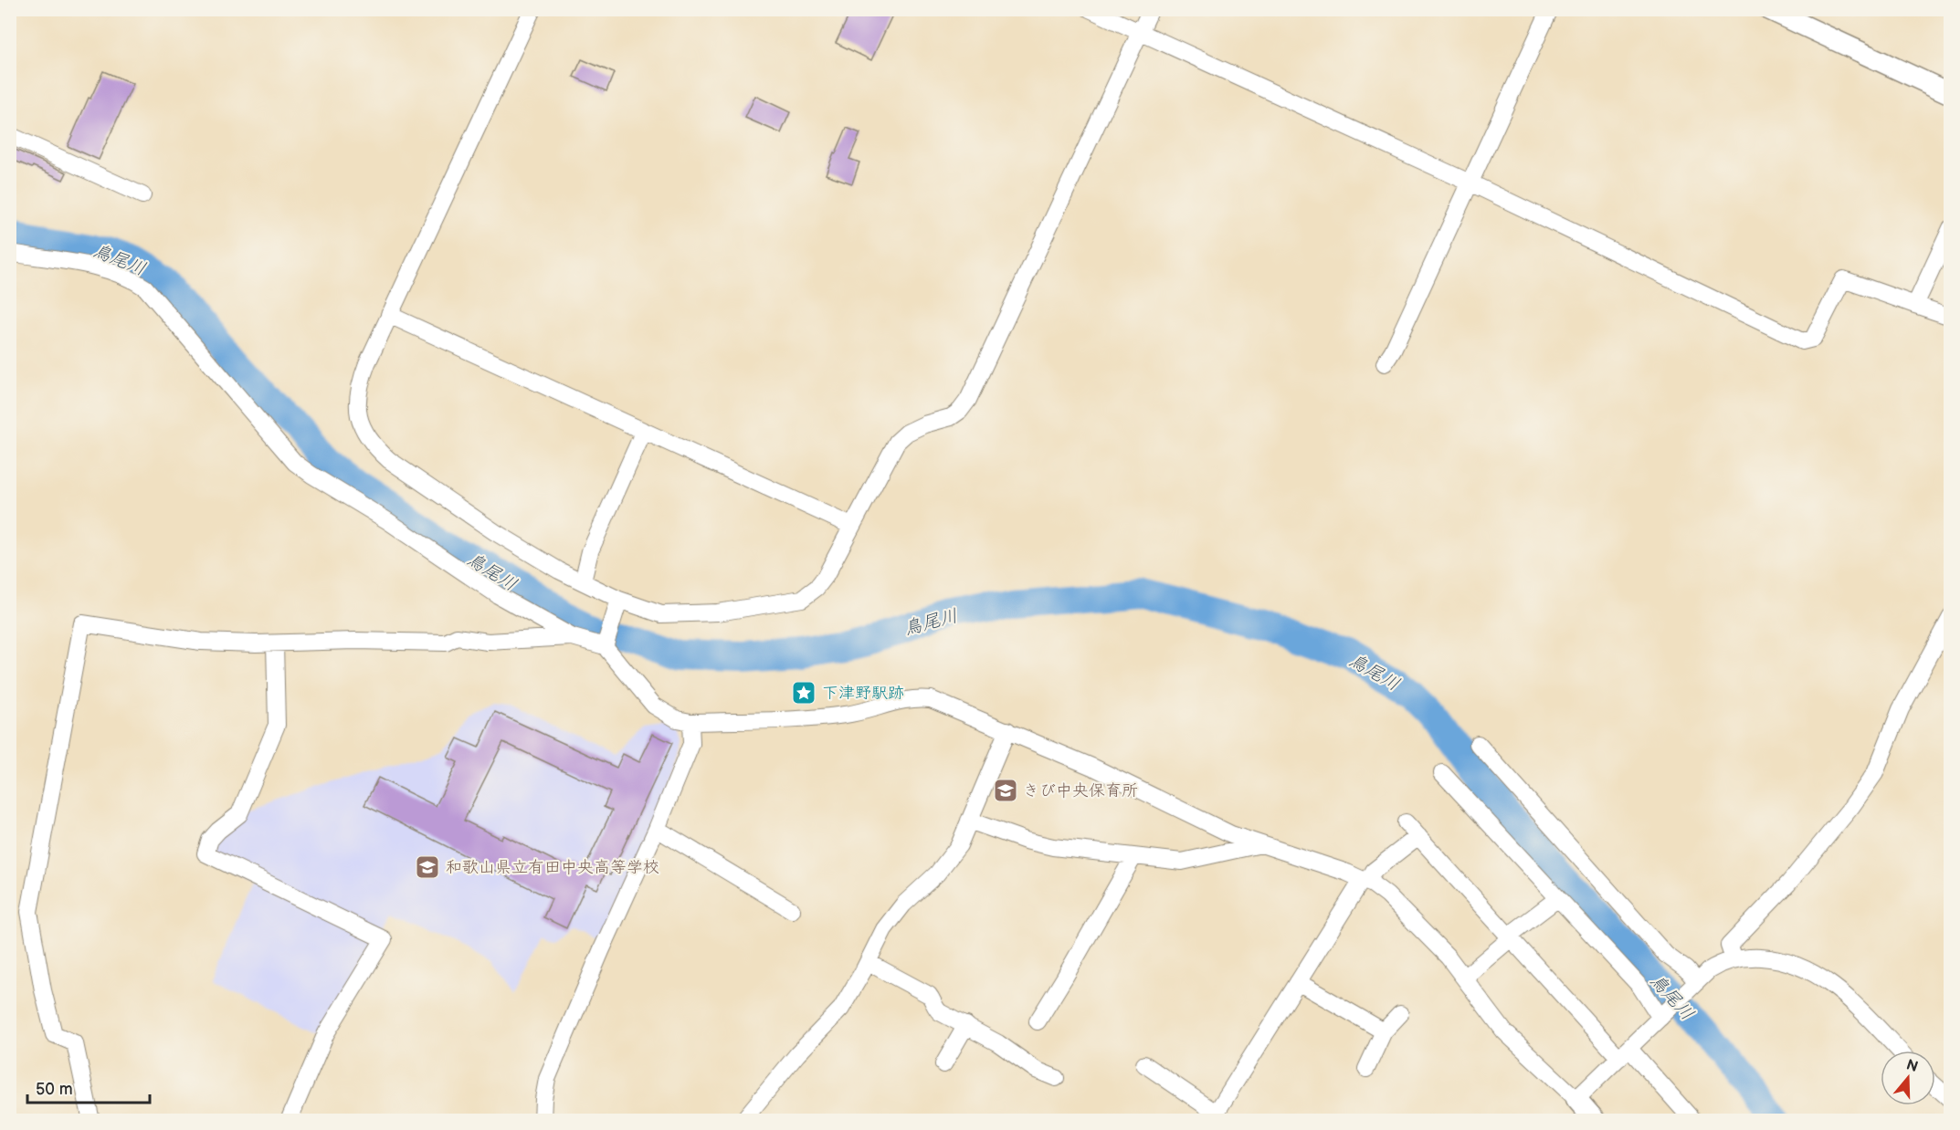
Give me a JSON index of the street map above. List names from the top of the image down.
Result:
{
  "water": ["鳥尾川"],
  "places": {
    "place": ["下津野駅跡"],
    "school or university": ["きび中央保育所", "和歌山県立有田中央高等学校"]
  },
  "scale_bar": "50 m",
  "north": "top"
}
